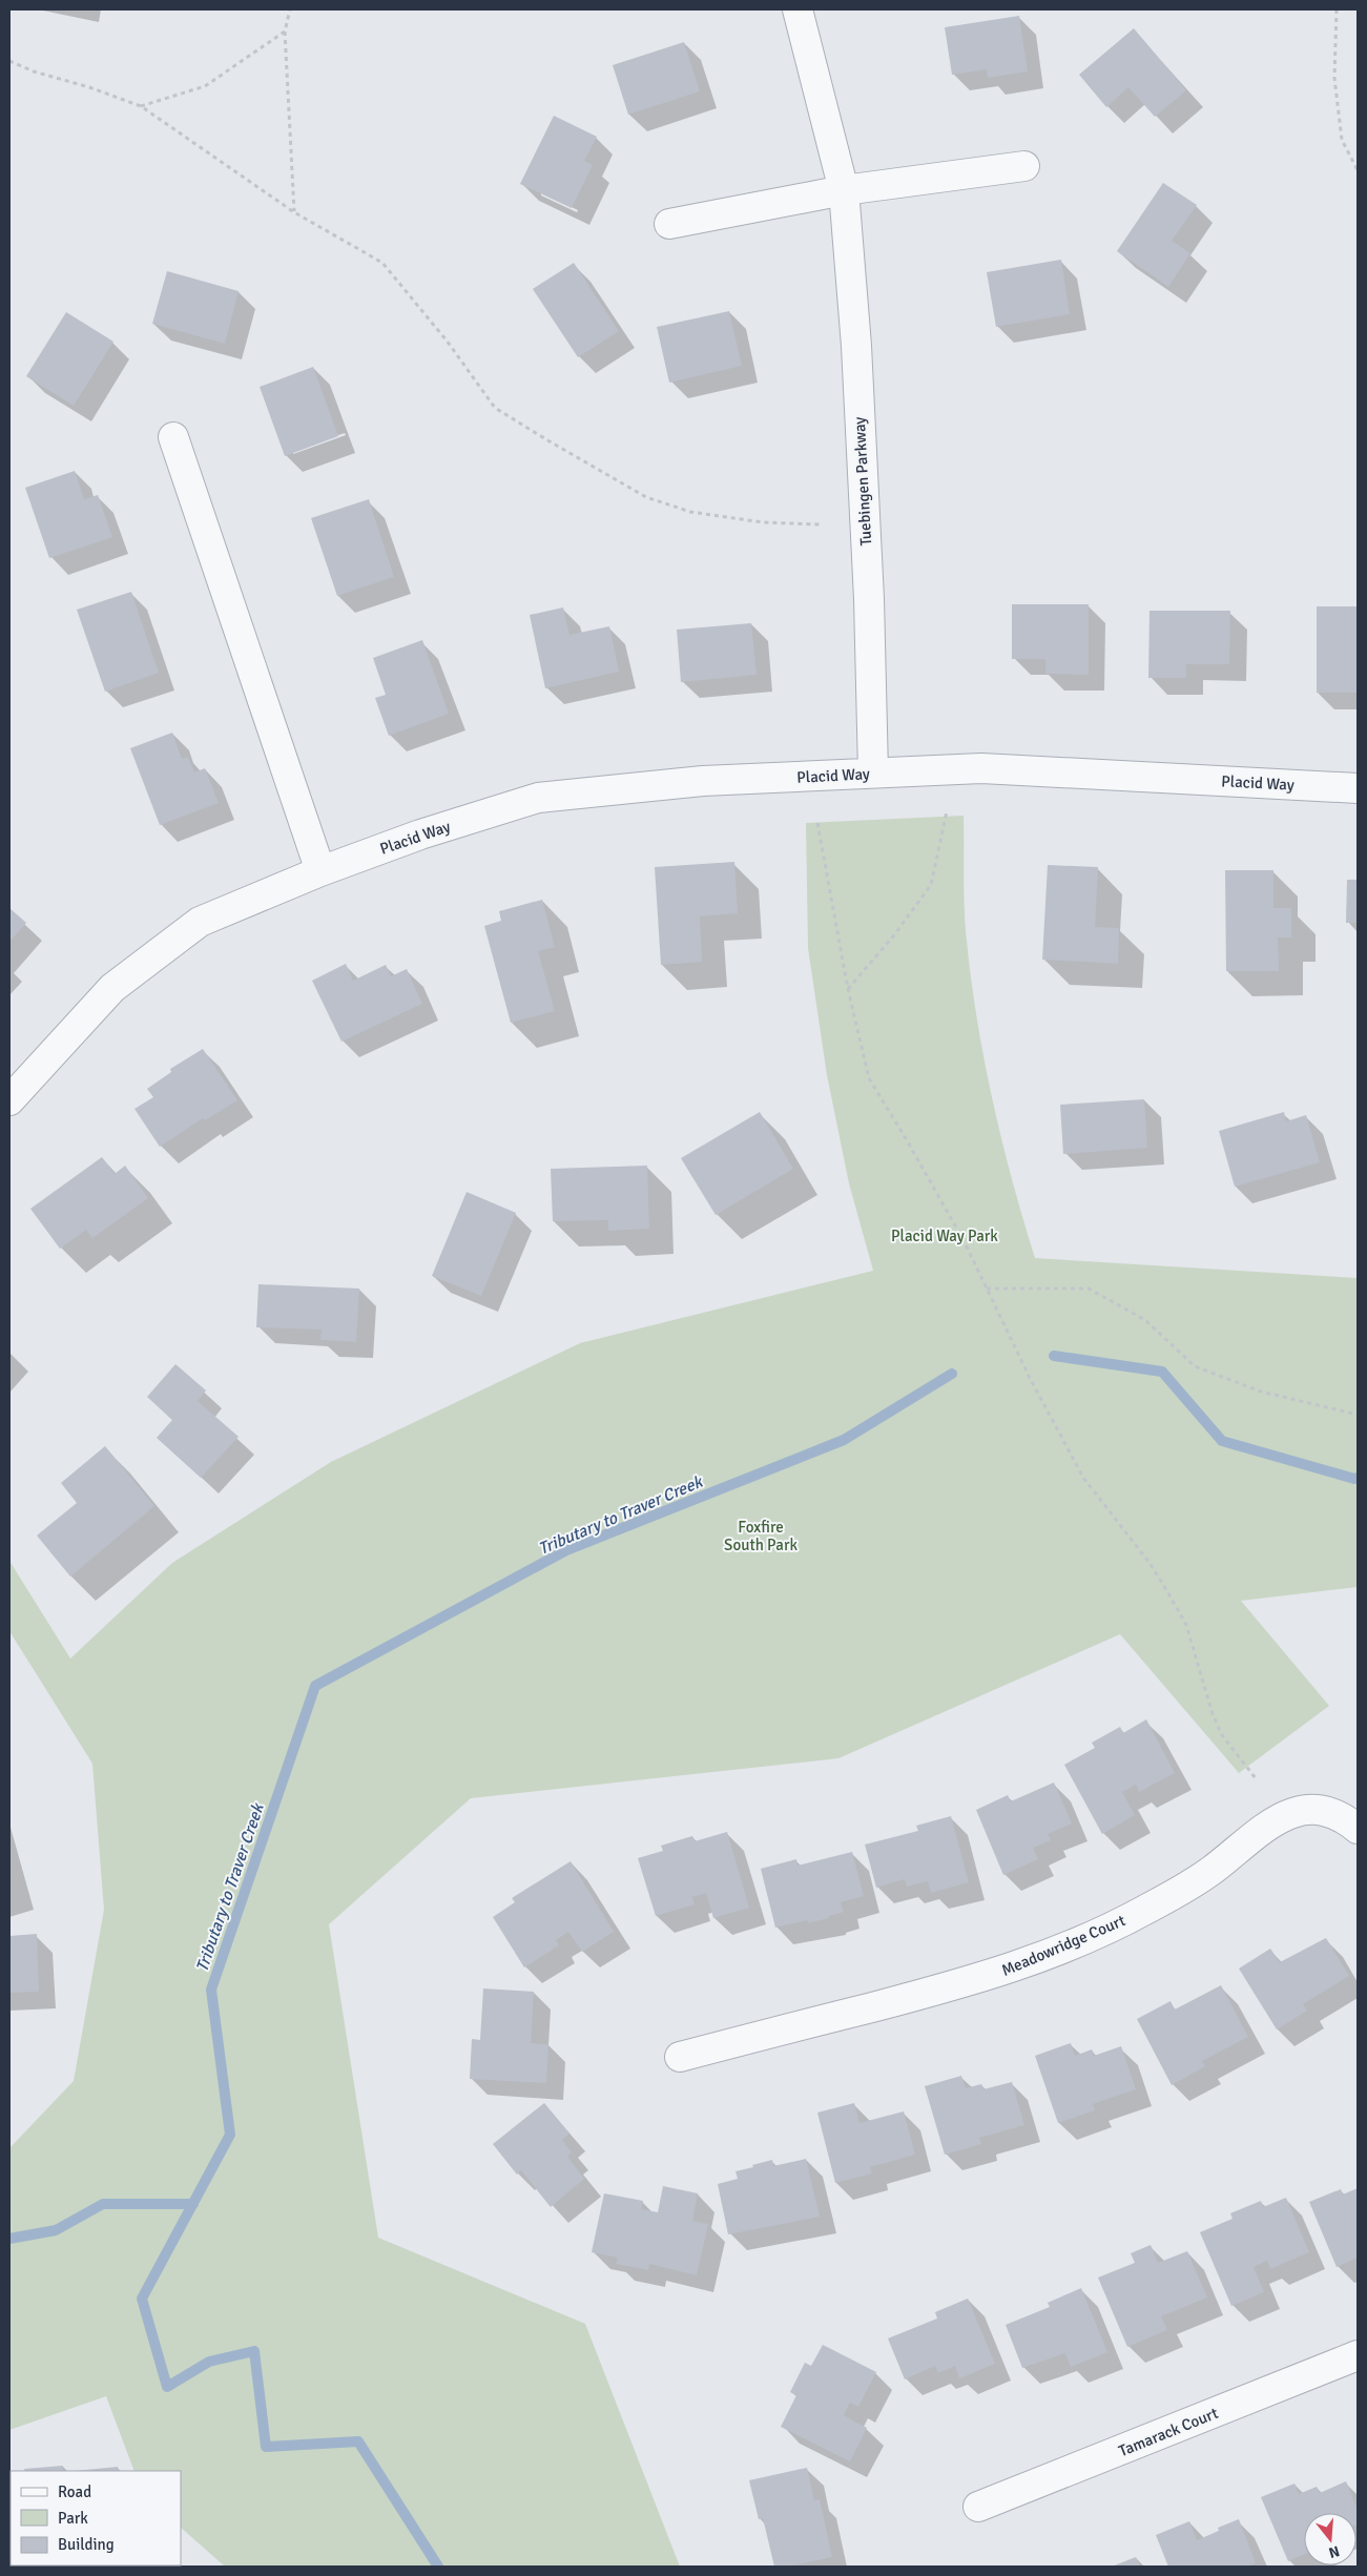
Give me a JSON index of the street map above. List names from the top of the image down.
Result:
{
  "streets": {
    "street": [
      "Tuebingen Parkway",
      "Placid Way",
      "Meadowridge Court",
      "Tamarack Court"
    ]
  },
  "crossings": [
    ["Tuebingen Parkway", "Placid Way"]
  ],
  "water": ["Tributary to Traver Creek"],
  "parks": ["Placid Way Park", "Foxfire South Park"],
  "legend": ["Road", "Park", "Building"],
  "north": "bottom"
}
